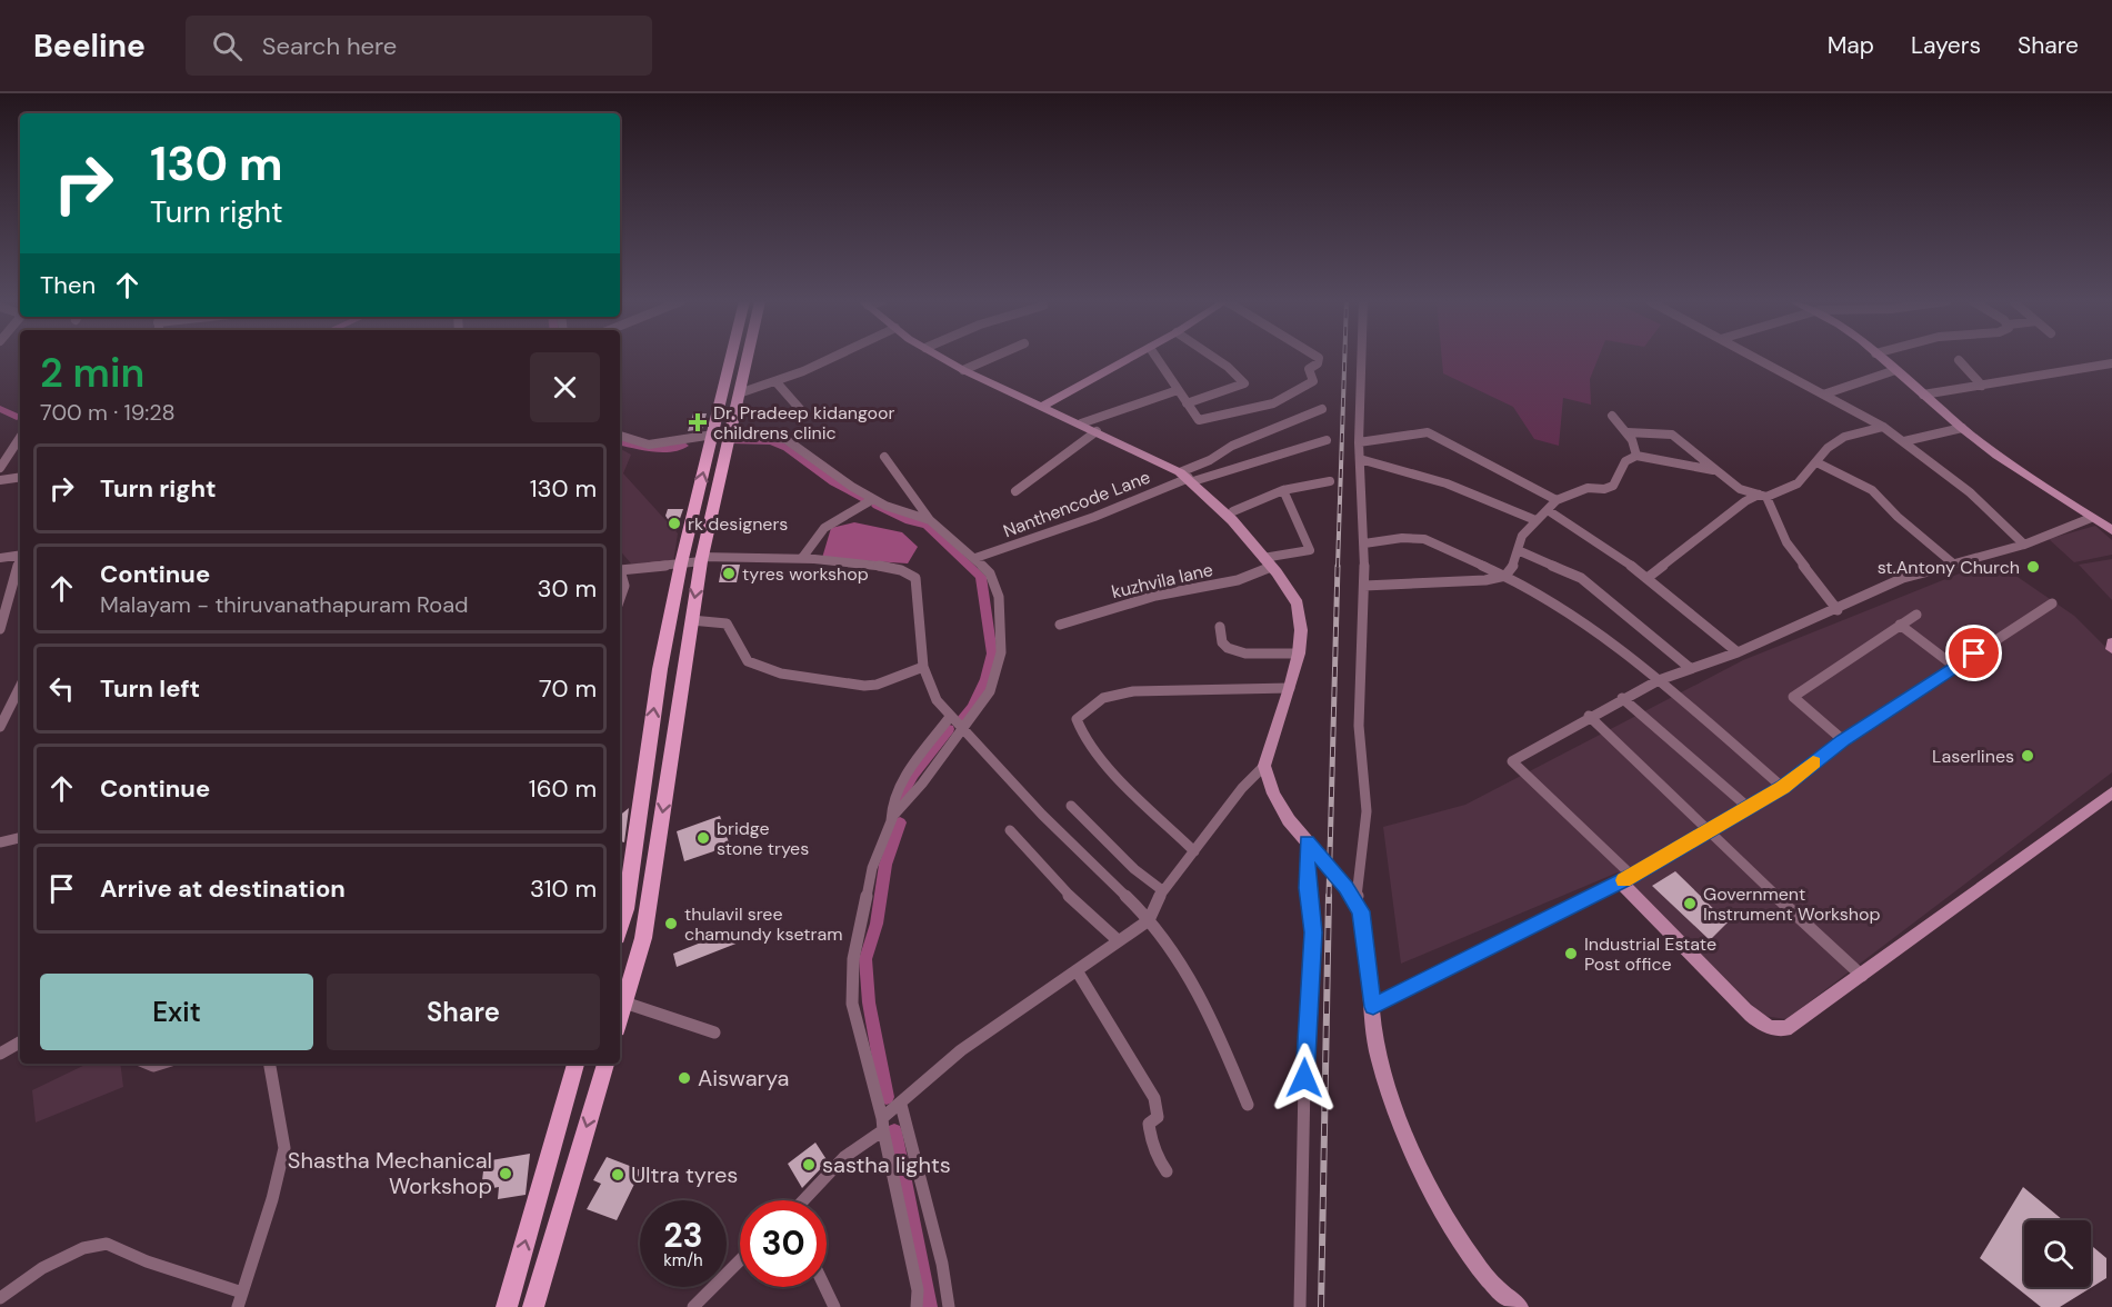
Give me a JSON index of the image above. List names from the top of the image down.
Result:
{
  "streets": {
    "street": ["Nanthencode Lane", "kuzhvila lane"]
  },
  "places": {
    "health": ["Dr. Pradeep kidangoor childrens clinic"],
    "other": [
      "rk designers",
      "st.Antony Church",
      "tyres workshop",
      "Laserlines",
      "bridge stone tryes",
      "Government Instrument Workshop",
      "thulavil sree chamundy ksetram",
      "Industrial Estate Post office",
      "Aiswarya",
      "sastha lights",
      "Shastha Mechanical Workshop",
      "Ultra tyres"
    ]
  },
  "page": {
    "header": "Beeline",
    "search": "Search here",
    "nav": ["Map", "Layers", "Share"],
    "turn": ["130 m", "Turn right"],
    "then": "Then",
    "heading": ["2 min", "700 m · 19:28"],
    "list": [
      {
        "name": "Turn right",
        "value": "130 m"
      },
      {
        "name": "Continue",
        "note": "Malayam - thiruvanathapuram Road",
        "value": "30 m"
      },
      {
        "name": "Turn left",
        "value": "70 m"
      },
      {
        "name": "Continue",
        "value": "160 m"
      },
      {
        "name": "Arrive at destination",
        "value": "310 m"
      }
    ],
    "buttons": ["Exit", "Share"],
    "speed": "23 km/h",
    "limit": "30"
  }
}
